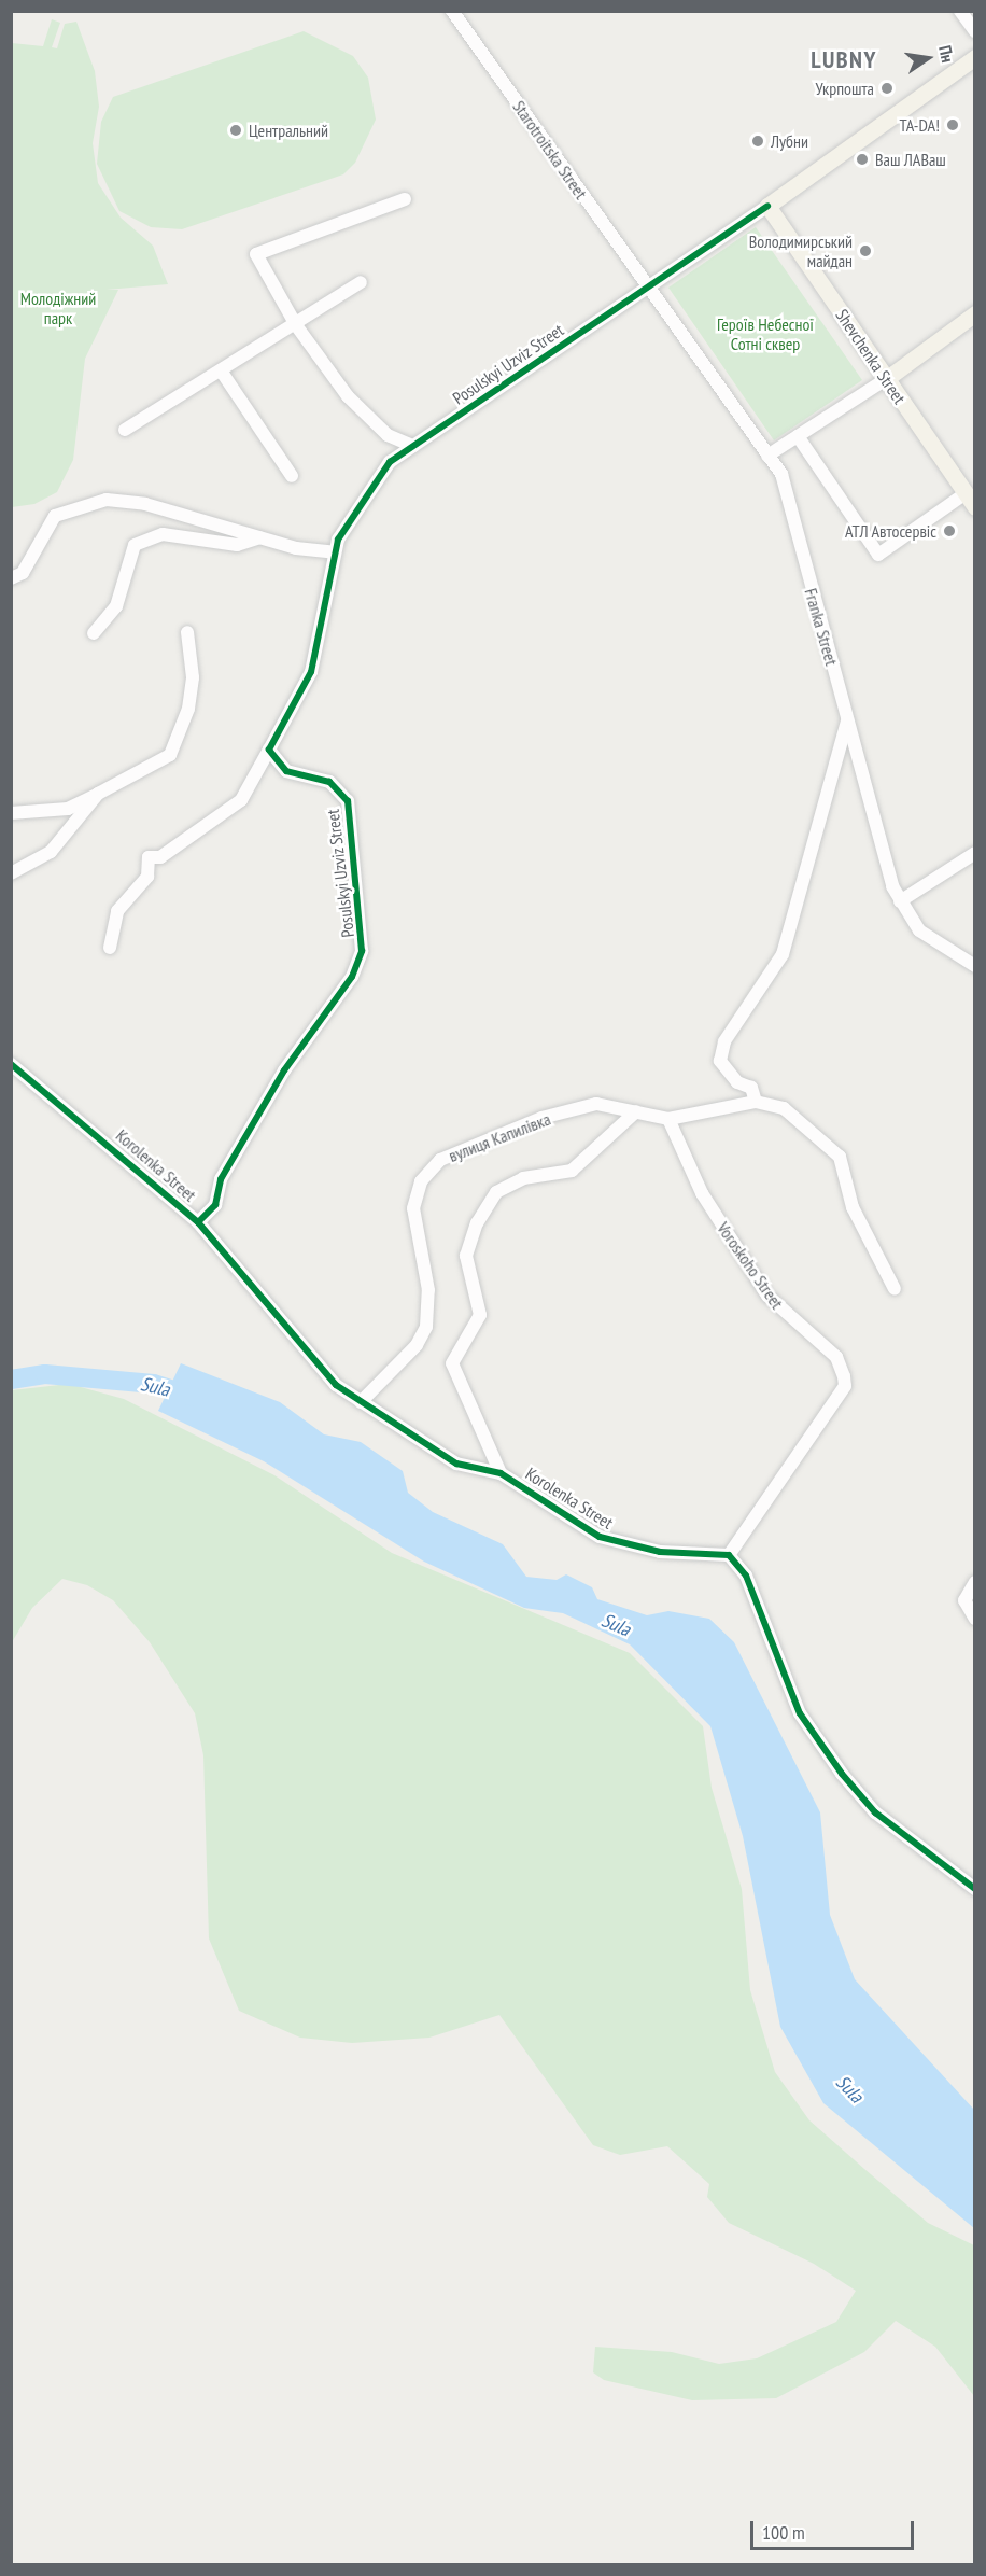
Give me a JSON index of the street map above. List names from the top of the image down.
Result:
{
  "streets": {
    "main road": ["Shevchenka Street"],
    "street": [
      "Starotroitska Street",
      "Posulskyi Uzviz Street",
      "Franka Street",
      "вулиця Капилівка",
      "Korolenka Street",
      "Voroskoho Street"
    ]
  },
  "crossings": [
    ["Starotroitska Street", "Posulskyi Uzviz Street"],
    ["Starotroitska Street", "Franka Street"],
    ["Shevchenka Street", "Posulskyi Uzviz Street"],
    ["Posulskyi Uzviz Street", "Franka Street"],
    ["Posulskyi Uzviz Street", "Korolenka Street"],
    ["вулиця Капилівка", "Korolenka Street"],
    ["вулиця Капилівка", "Voroskoho Street"],
    ["Korolenka Street", "Voroskoho Street"]
  ],
  "districts": ["LUBNY"],
  "water": ["Sula"],
  "parks": ["Молодіжний парк", "Героїв Небесної Сотні сквер"],
  "places": [
    "Укрпошта",
    "TA-DA!",
    "Центральний",
    "Лубни",
    "Ваш ЛАВаш",
    "Володимирський майдан",
    "АТЛ Автосервіс"
  ],
  "scale_bar": "100 m",
  "north": "right"
}
